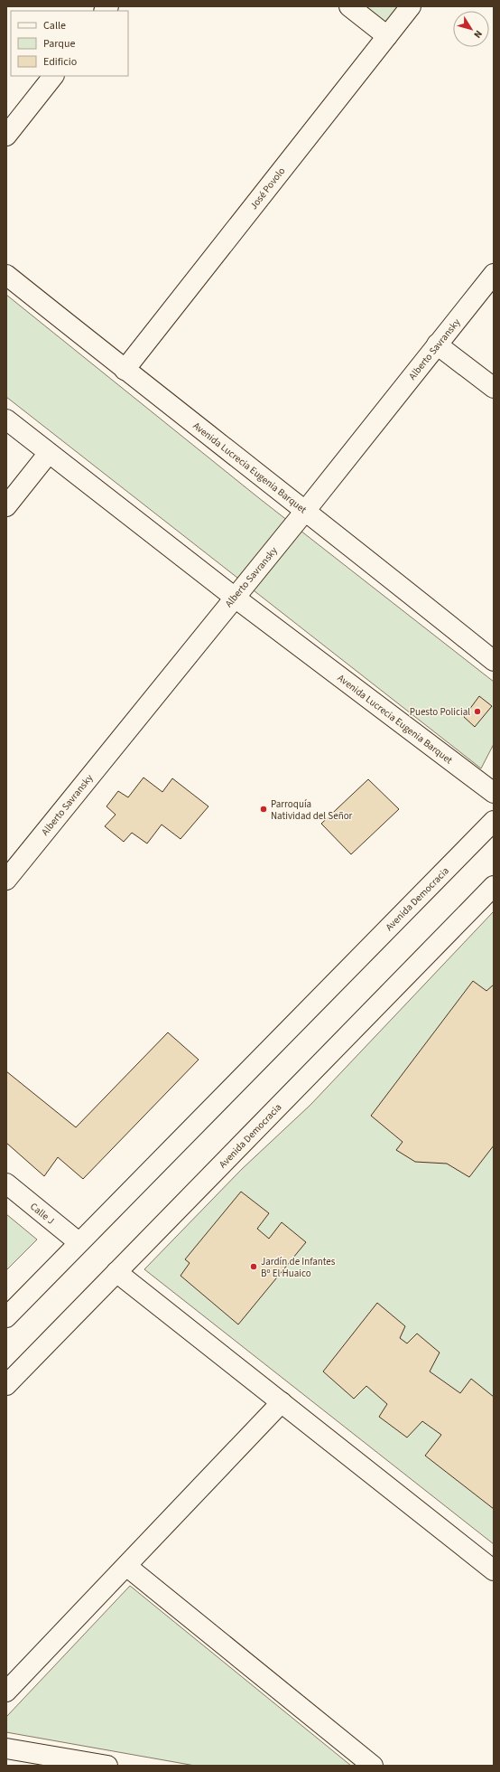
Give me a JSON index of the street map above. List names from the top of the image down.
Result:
{
  "streets": {
    "street": [
      "José Povolo",
      "Alberto Savransky",
      "Avenida Lucrecia Eugenia Barquet",
      "Avenida Democracia",
      "Calle J"
    ]
  },
  "crossings": [
    ["José Povolo", "Avenida Lucrecia Eugenia Barquet"],
    ["Alberto Savransky", "Avenida Lucrecia Eugenia Barquet"],
    ["Avenida Democracia", "Calle J"]
  ],
  "places": ["Puesto Policial", "Parroquía Natividad del Señor", "Jardín de Infantes Bº El Huaico"],
  "legend": ["Calle", "Parque", "Edificio"],
  "north": "bottom right"
}
